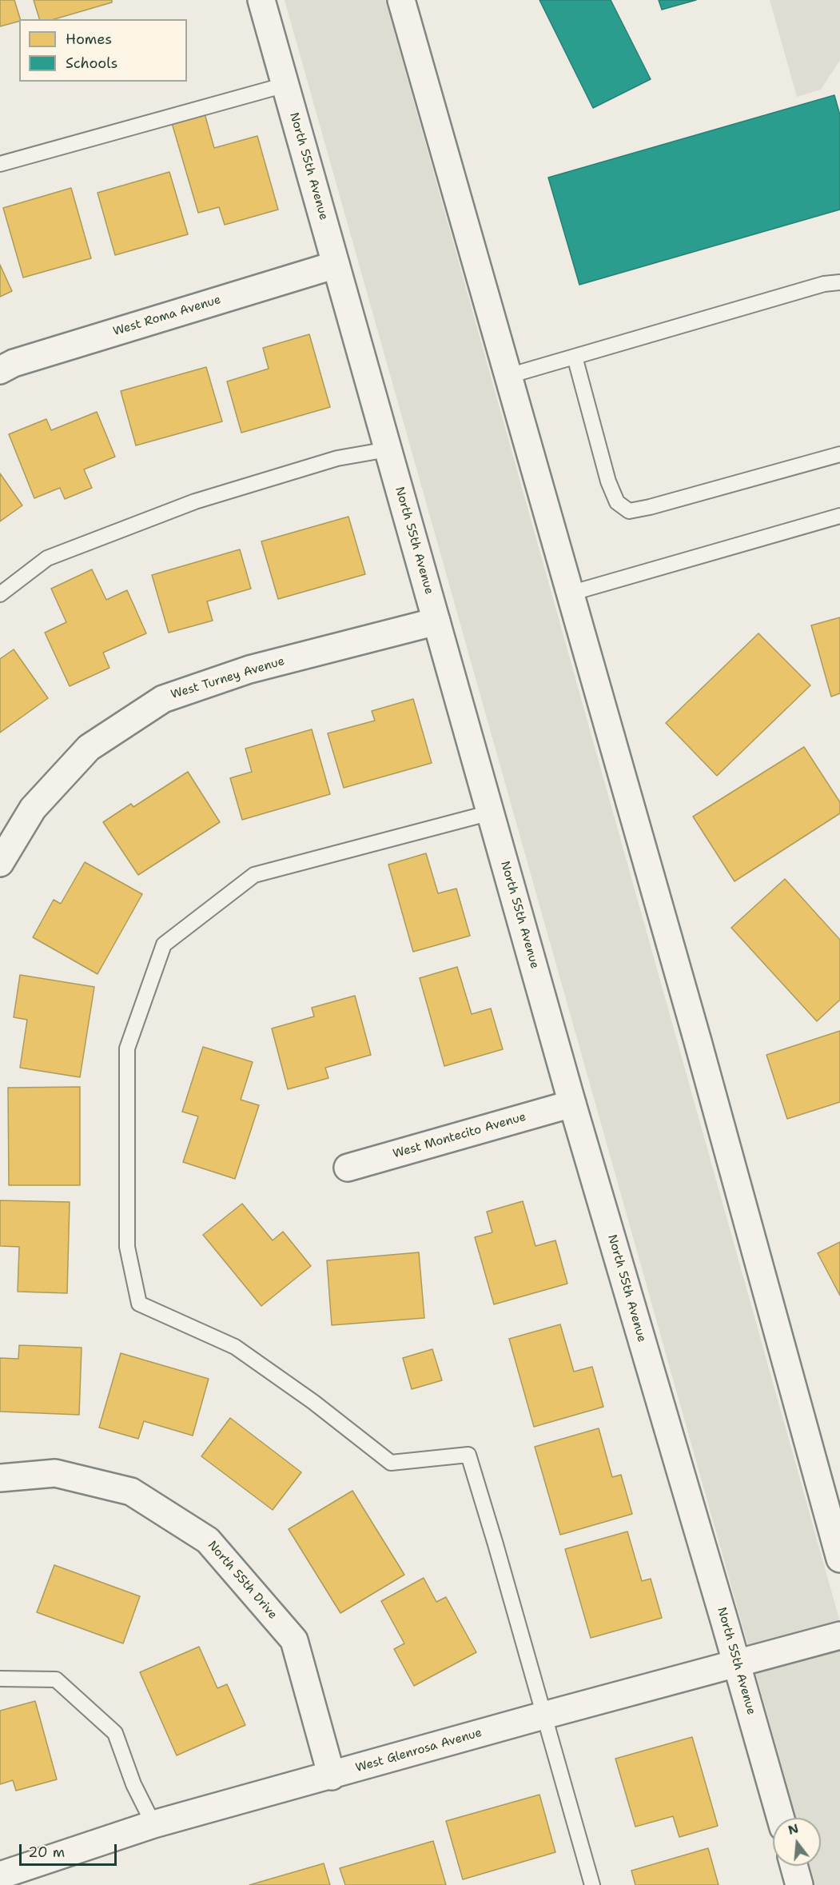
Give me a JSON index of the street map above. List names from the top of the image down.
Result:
{
  "streets": {
    "street": [
      "North 55th Avenue",
      "West Roma Avenue",
      "West Turney Avenue",
      "West Montecito Avenue",
      "North 55th Drive",
      "West Glenrosa Avenue"
    ]
  },
  "crossings": [
    ["North 55th Avenue", "West Roma Avenue"],
    ["North 55th Avenue", "West Turney Avenue"],
    ["North 55th Avenue", "West Montecito Avenue"],
    ["North 55th Avenue", "West Glenrosa Avenue"],
    ["North 55th Drive", "West Glenrosa Avenue"]
  ],
  "legend": ["Homes", "Schools"],
  "scale_bar": "20 m",
  "north": "top"
}
